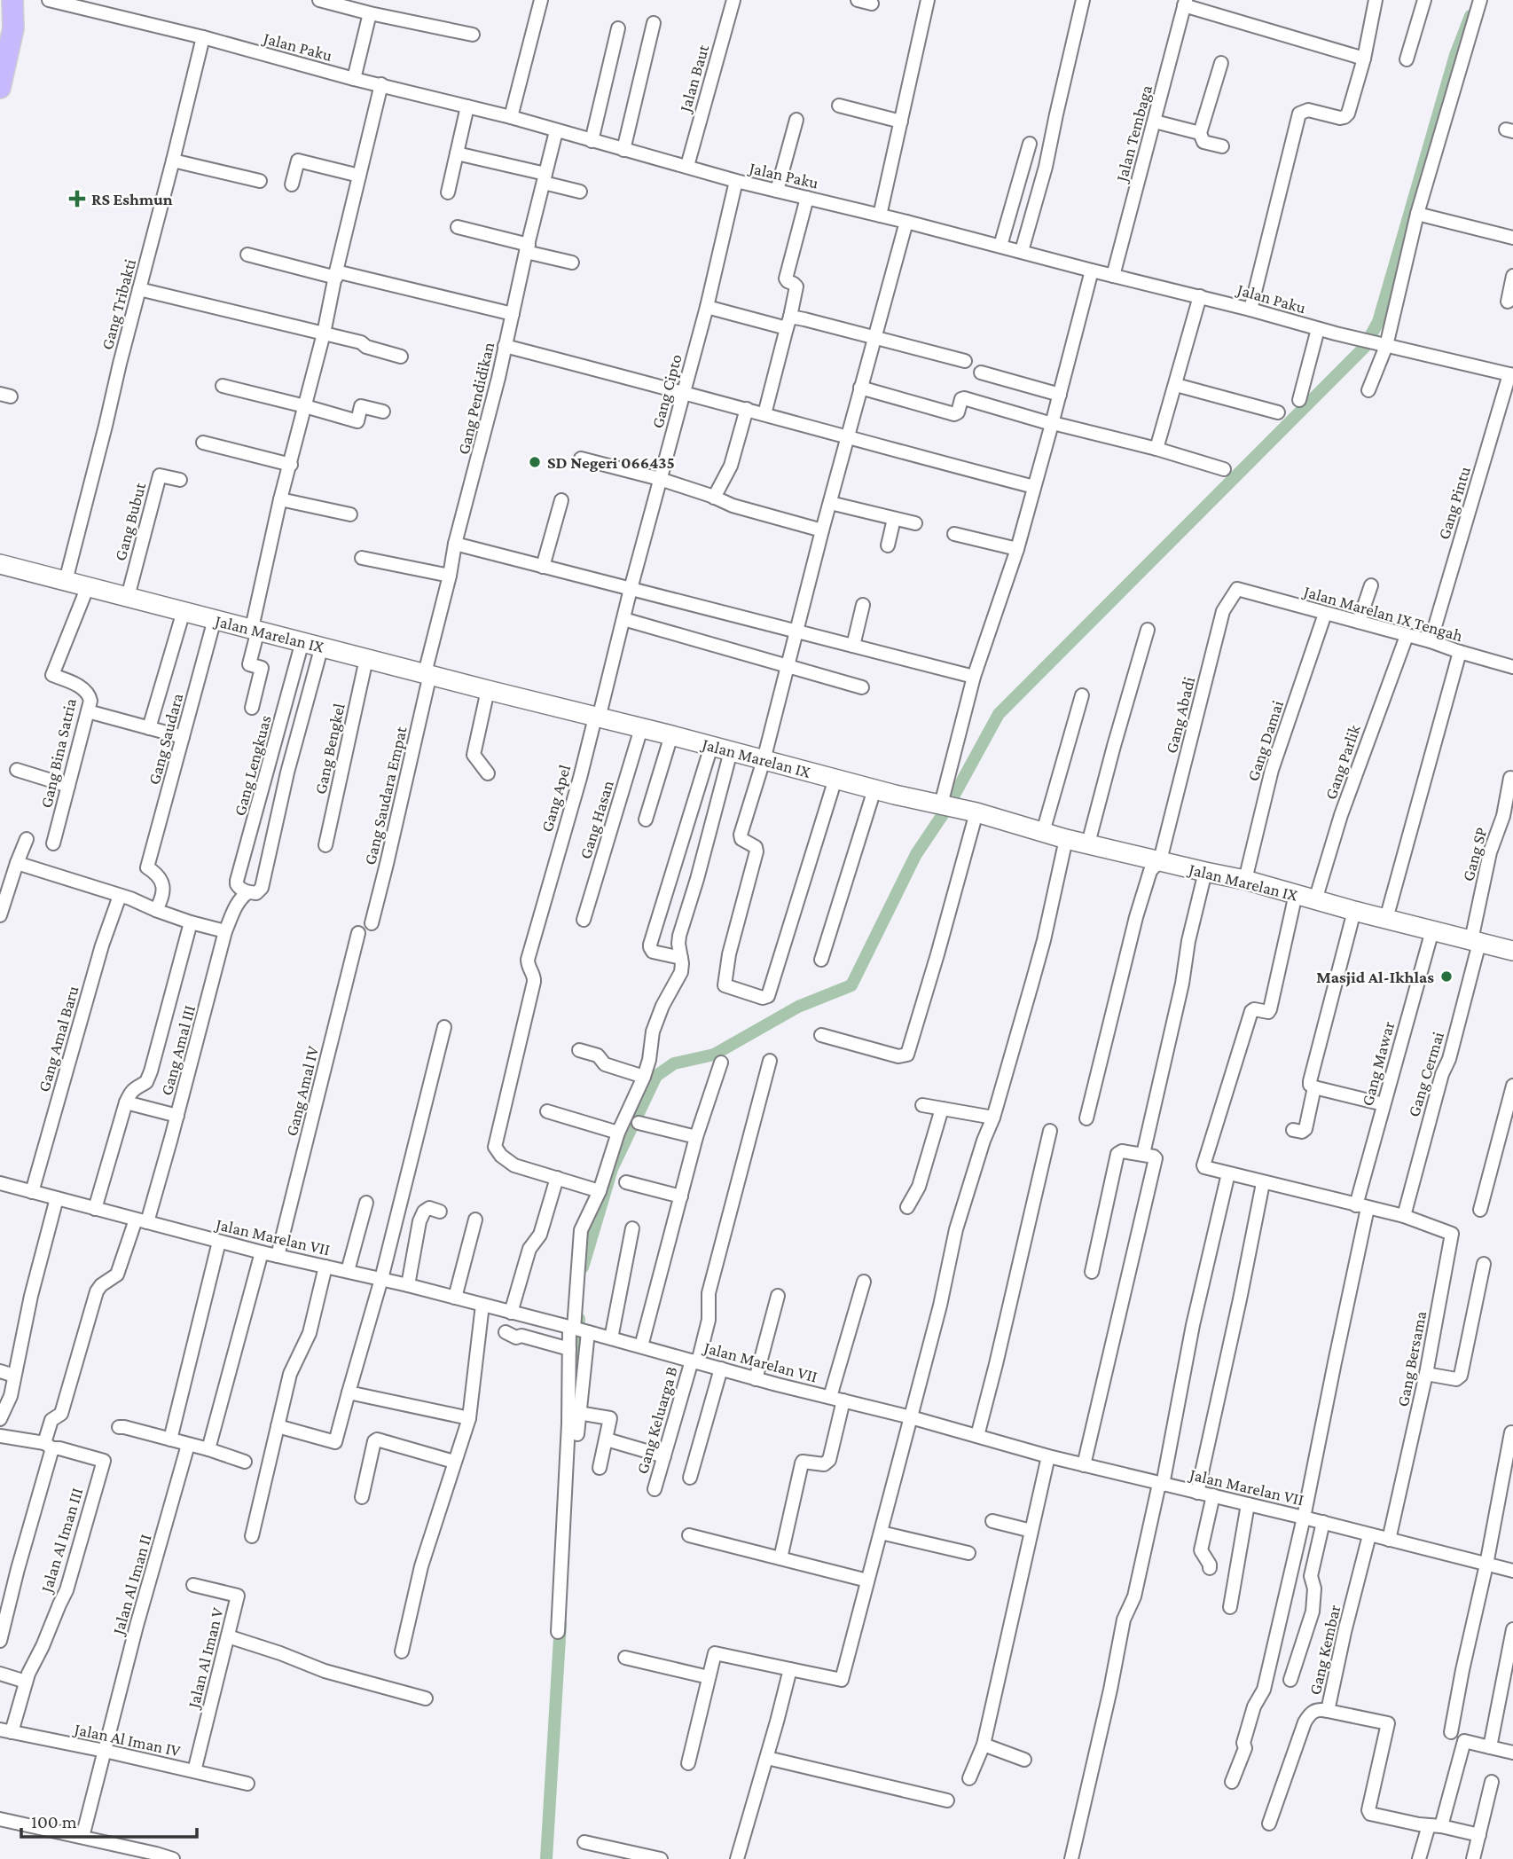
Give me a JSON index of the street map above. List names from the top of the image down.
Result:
{
  "streets": {
    "main road": ["Jalan Marelan IX"],
    "street": [
      "Jalan Paku",
      "Jalan Baut",
      "Jalan Tembaga",
      "Gang Tribakti",
      "Gang Cipto",
      "Gang Pendidikan",
      "Gang Pintu",
      "Gang Bubut",
      "Jalan Marelan IX Tengah",
      "Gang Abadi",
      "Gang Saudara",
      "Gang Damai",
      "Gang Bengkel",
      "Gang Bina Satria",
      "Gang Parlik",
      "Gang Lengkuas",
      "Gang Saudara Empat",
      "Gang Apel",
      "Gang Hasan",
      "Gang SP",
      "Gang Amal Baru",
      "Gang Amal III",
      "Gang Mawar",
      "Gang Cermai",
      "Gang Amal IV",
      "Jalan Marelan VII",
      "Gang Bersama",
      "Gang Keluarga B",
      "Jalan Al Iman III",
      "Jalan Al Iman II",
      "Gang Kembar",
      "Jalan Al Iman V",
      "Jalan Al Iman IV"
    ]
  },
  "crossings": [
    ["Jalan Paku", "Jalan Baut"],
    ["Jalan Paku", "Jalan Tembaga"],
    ["Jalan Paku", "Gang Tribakti"],
    ["Jalan Paku", "Gang Cipto"],
    ["Jalan Paku", "Gang Pendidikan"],
    ["Jalan Paku", "Gang Pintu"],
    ["Gang Tribakti", "Jalan Marelan IX"],
    ["Gang Cipto", "Jalan Marelan IX"],
    ["Gang Cipto", "Gang Apel"],
    ["Gang Pendidikan", "Jalan Marelan IX"],
    ["Gang Pendidikan", "Gang Saudara Empat"],
    ["Gang Pintu", "Jalan Marelan IX Tengah"],
    ["Gang Bubut", "Jalan Marelan IX"],
    ["Jalan Marelan IX Tengah", "Gang Abadi"],
    ["Jalan Marelan IX Tengah", "Gang Damai"],
    ["Jalan Marelan IX Tengah", "Gang Parlik"],
    ["Jalan Marelan IX", "Gang Abadi"],
    ["Jalan Marelan IX", "Gang Saudara"],
    ["Jalan Marelan IX", "Gang Damai"],
    ["Jalan Marelan IX", "Gang Bengkel"],
    ["Jalan Marelan IX", "Gang Bina Satria"],
    ["Jalan Marelan IX", "Gang Parlik"],
    ["Jalan Marelan IX", "Gang Lengkuas"],
    ["Jalan Marelan IX", "Gang Saudara Empat"],
    ["Jalan Marelan IX", "Gang Apel"],
    ["Jalan Marelan IX", "Gang Hasan"],
    ["Jalan Marelan IX", "Gang SP"],
    ["Jalan Marelan IX", "Gang Amal III"],
    ["Jalan Marelan IX", "Gang Mawar"],
    ["Jalan Marelan IX", "Gang Cermai"],
    ["Gang Lengkuas", "Gang Amal III"],
    ["Gang SP", "Gang Cermai"],
    ["Gang Amal Baru", "Jalan Marelan VII"],
    ["Gang Amal III", "Jalan Marelan VII"],
    ["Gang Amal III", "Jalan Al Iman III"],
    ["Gang Mawar", "Jalan Marelan VII"],
    ["Gang Cermai", "Gang Bersama"],
    ["Gang Amal IV", "Jalan Marelan VII"],
    ["Jalan Marelan VII", "Gang Bersama"],
    ["Jalan Marelan VII", "Gang Keluarga B"],
    ["Jalan Marelan VII", "Gang Kembar"],
    ["Jalan Al Iman III", "Jalan Al Iman IV"],
    ["Jalan Al Iman II", "Jalan Al Iman IV"],
    ["Jalan Al Iman V", "Jalan Al Iman IV"]
  ],
  "places": {
    "health": ["RS Eshmun"],
    "other": ["SD Negeri 066435", "Masjid Al-Ikhlas"]
  },
  "scale_bar": "100 m"
}
